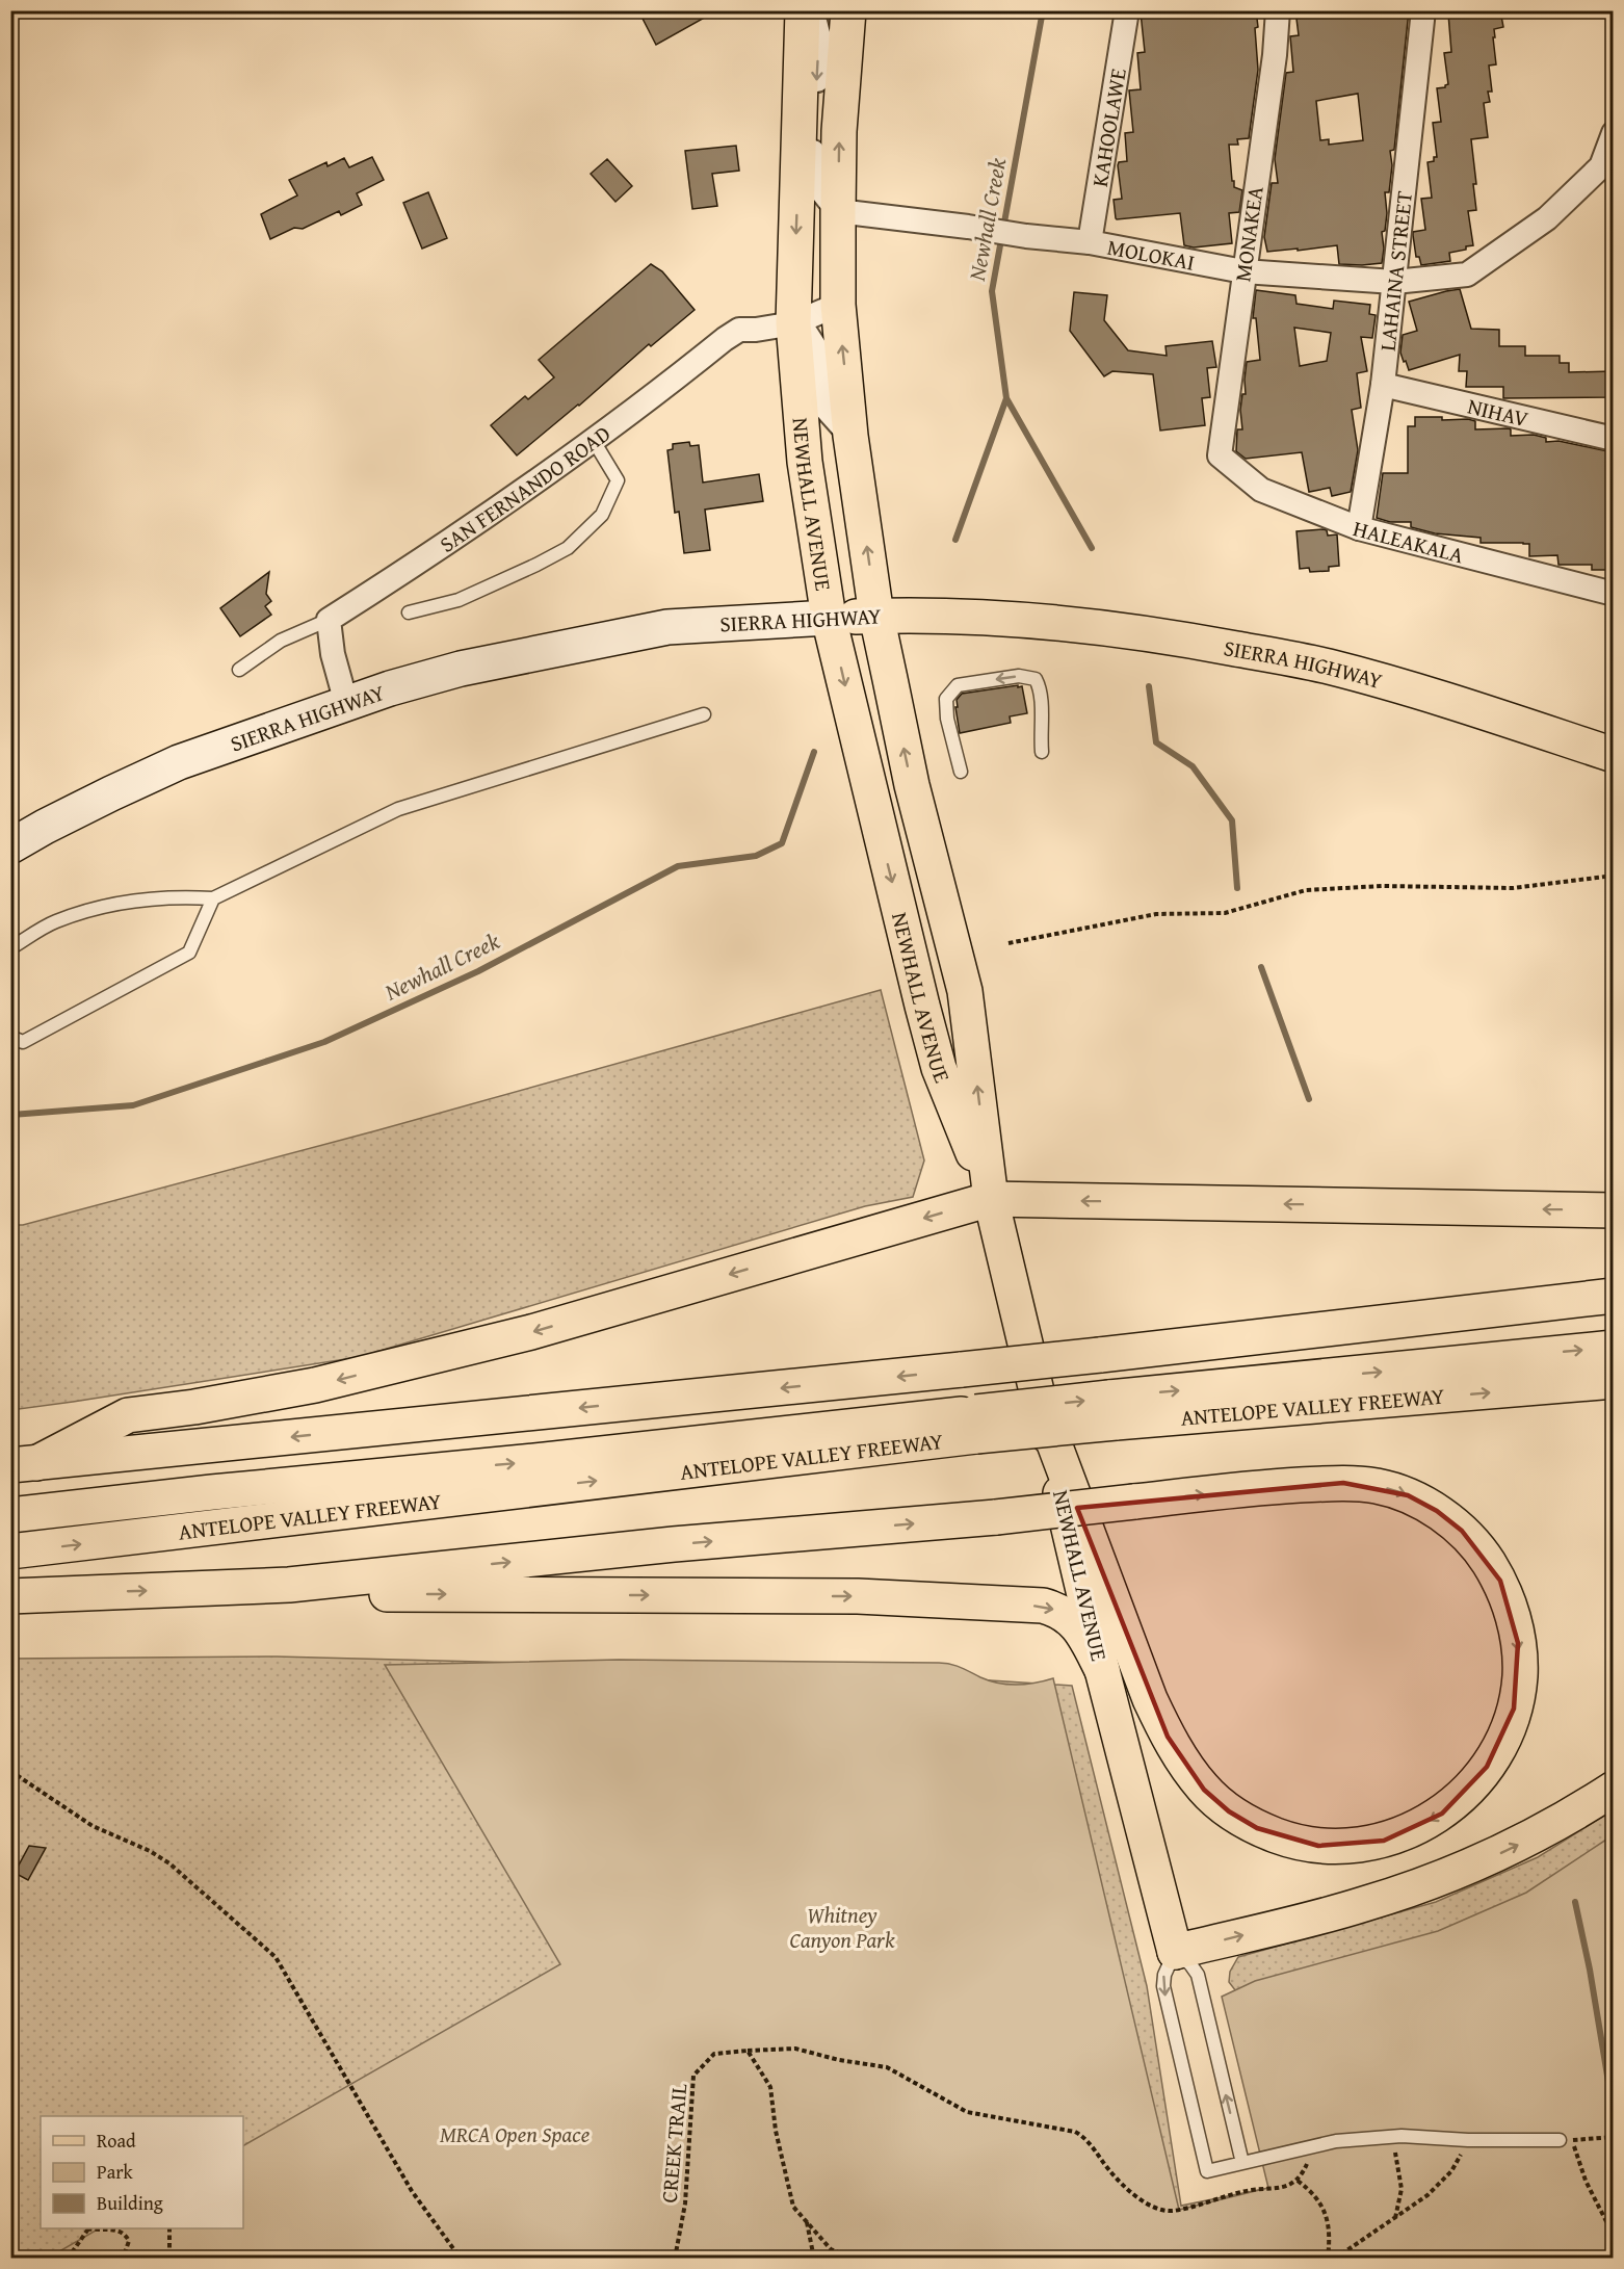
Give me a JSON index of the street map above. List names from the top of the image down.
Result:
{
  "streets": {
    "main road": ["NEWHALL AVENUE", "SIERRA HIGHWAY", "ANTELOPE VALLEY FREEWAY"],
    "street": [
      "KAHOOLAWE",
      "MONAKEA",
      "MOLOKAI",
      "LAHAINA STREET",
      "NIHAV",
      "SAN FERNANDO ROAD",
      "HALEAKALA"
    ],
    "path": ["CREEK TRAIL"]
  },
  "crossings": [
    ["KAHOOLAWE", "MOLOKAI"],
    ["MONAKEA", "MOLOKAI"],
    ["MONAKEA", "HALEAKALA"],
    ["MOLOKAI", "LAHAINA STREET"],
    ["MOLOKAI", "NEWHALL AVENUE"],
    ["LAHAINA STREET", "NIHAV"],
    ["LAHAINA STREET", "HALEAKALA"],
    ["SAN FERNANDO ROAD", "NEWHALL AVENUE"],
    ["NEWHALL AVENUE", "SIERRA HIGHWAY"]
  ],
  "water": ["Newhall Creek"],
  "parks": ["Whitney Canyon Park", "MRCA Open Space"],
  "legend": ["Road", "Park", "Building"]
}
